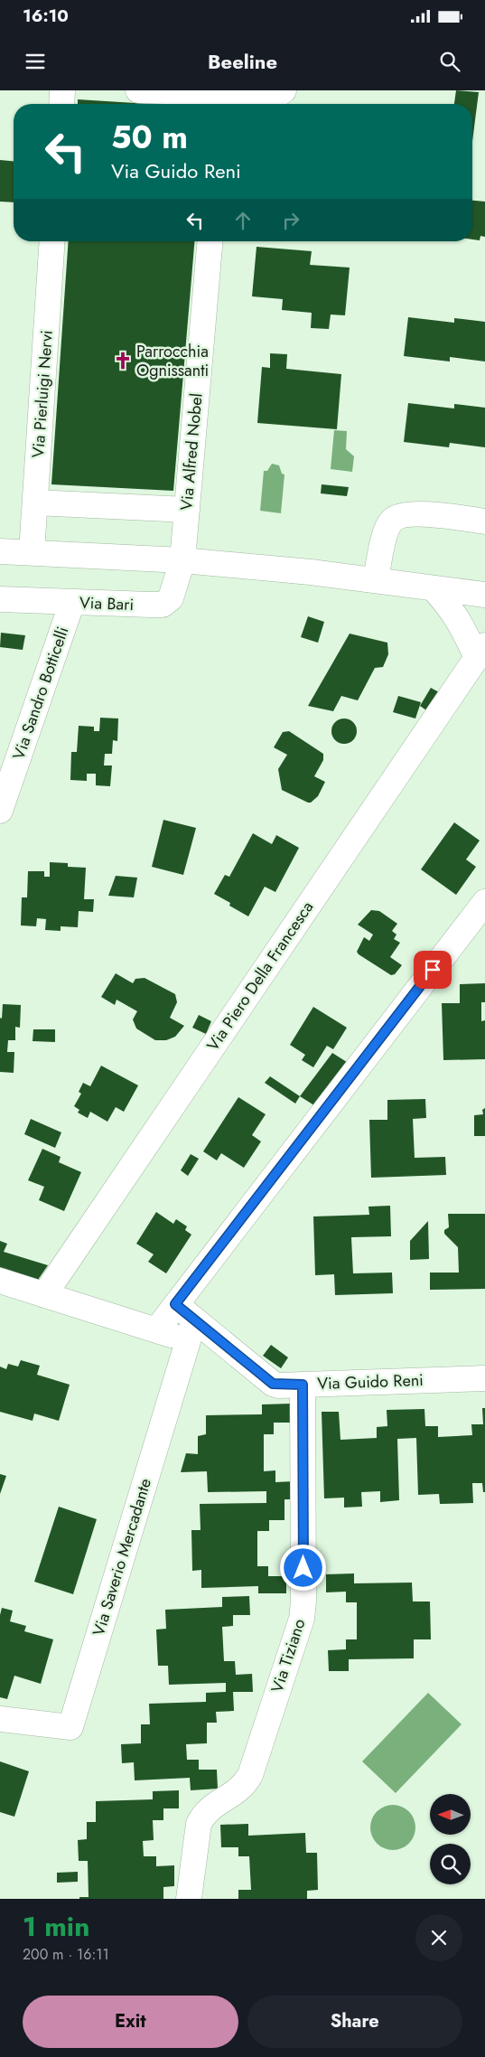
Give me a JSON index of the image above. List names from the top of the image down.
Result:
{
  "streets": {
    "street": [
      "Via Pierluigi Nervi",
      "Via Alfred Nobel",
      "Via Bari",
      "Via Sandro Botticelli",
      "Via Piero Della Francesca",
      "Via Guido Reni",
      "Via Saverio Mercadante",
      "Via Tiziano"
    ]
  },
  "crossings": [
    ["Via Alfred Nobel", "Via Bari"],
    ["Via Bari", "Via Sandro Botticelli"],
    ["Via Guido Reni", "Via Saverio Mercadante"],
    ["Via Guido Reni", "Via Tiziano"]
  ],
  "places": {
    "church": ["Parrocchia Ognissanti"]
  },
  "north": "left",
  "page": {
    "status": "16:10",
    "header": "Beeline",
    "turn": ["50 m", "Via Guido Reni"],
    "heading": ["1 min", "200 m · 16:11"],
    "buttons": ["Exit", "Share"]
  }
}
